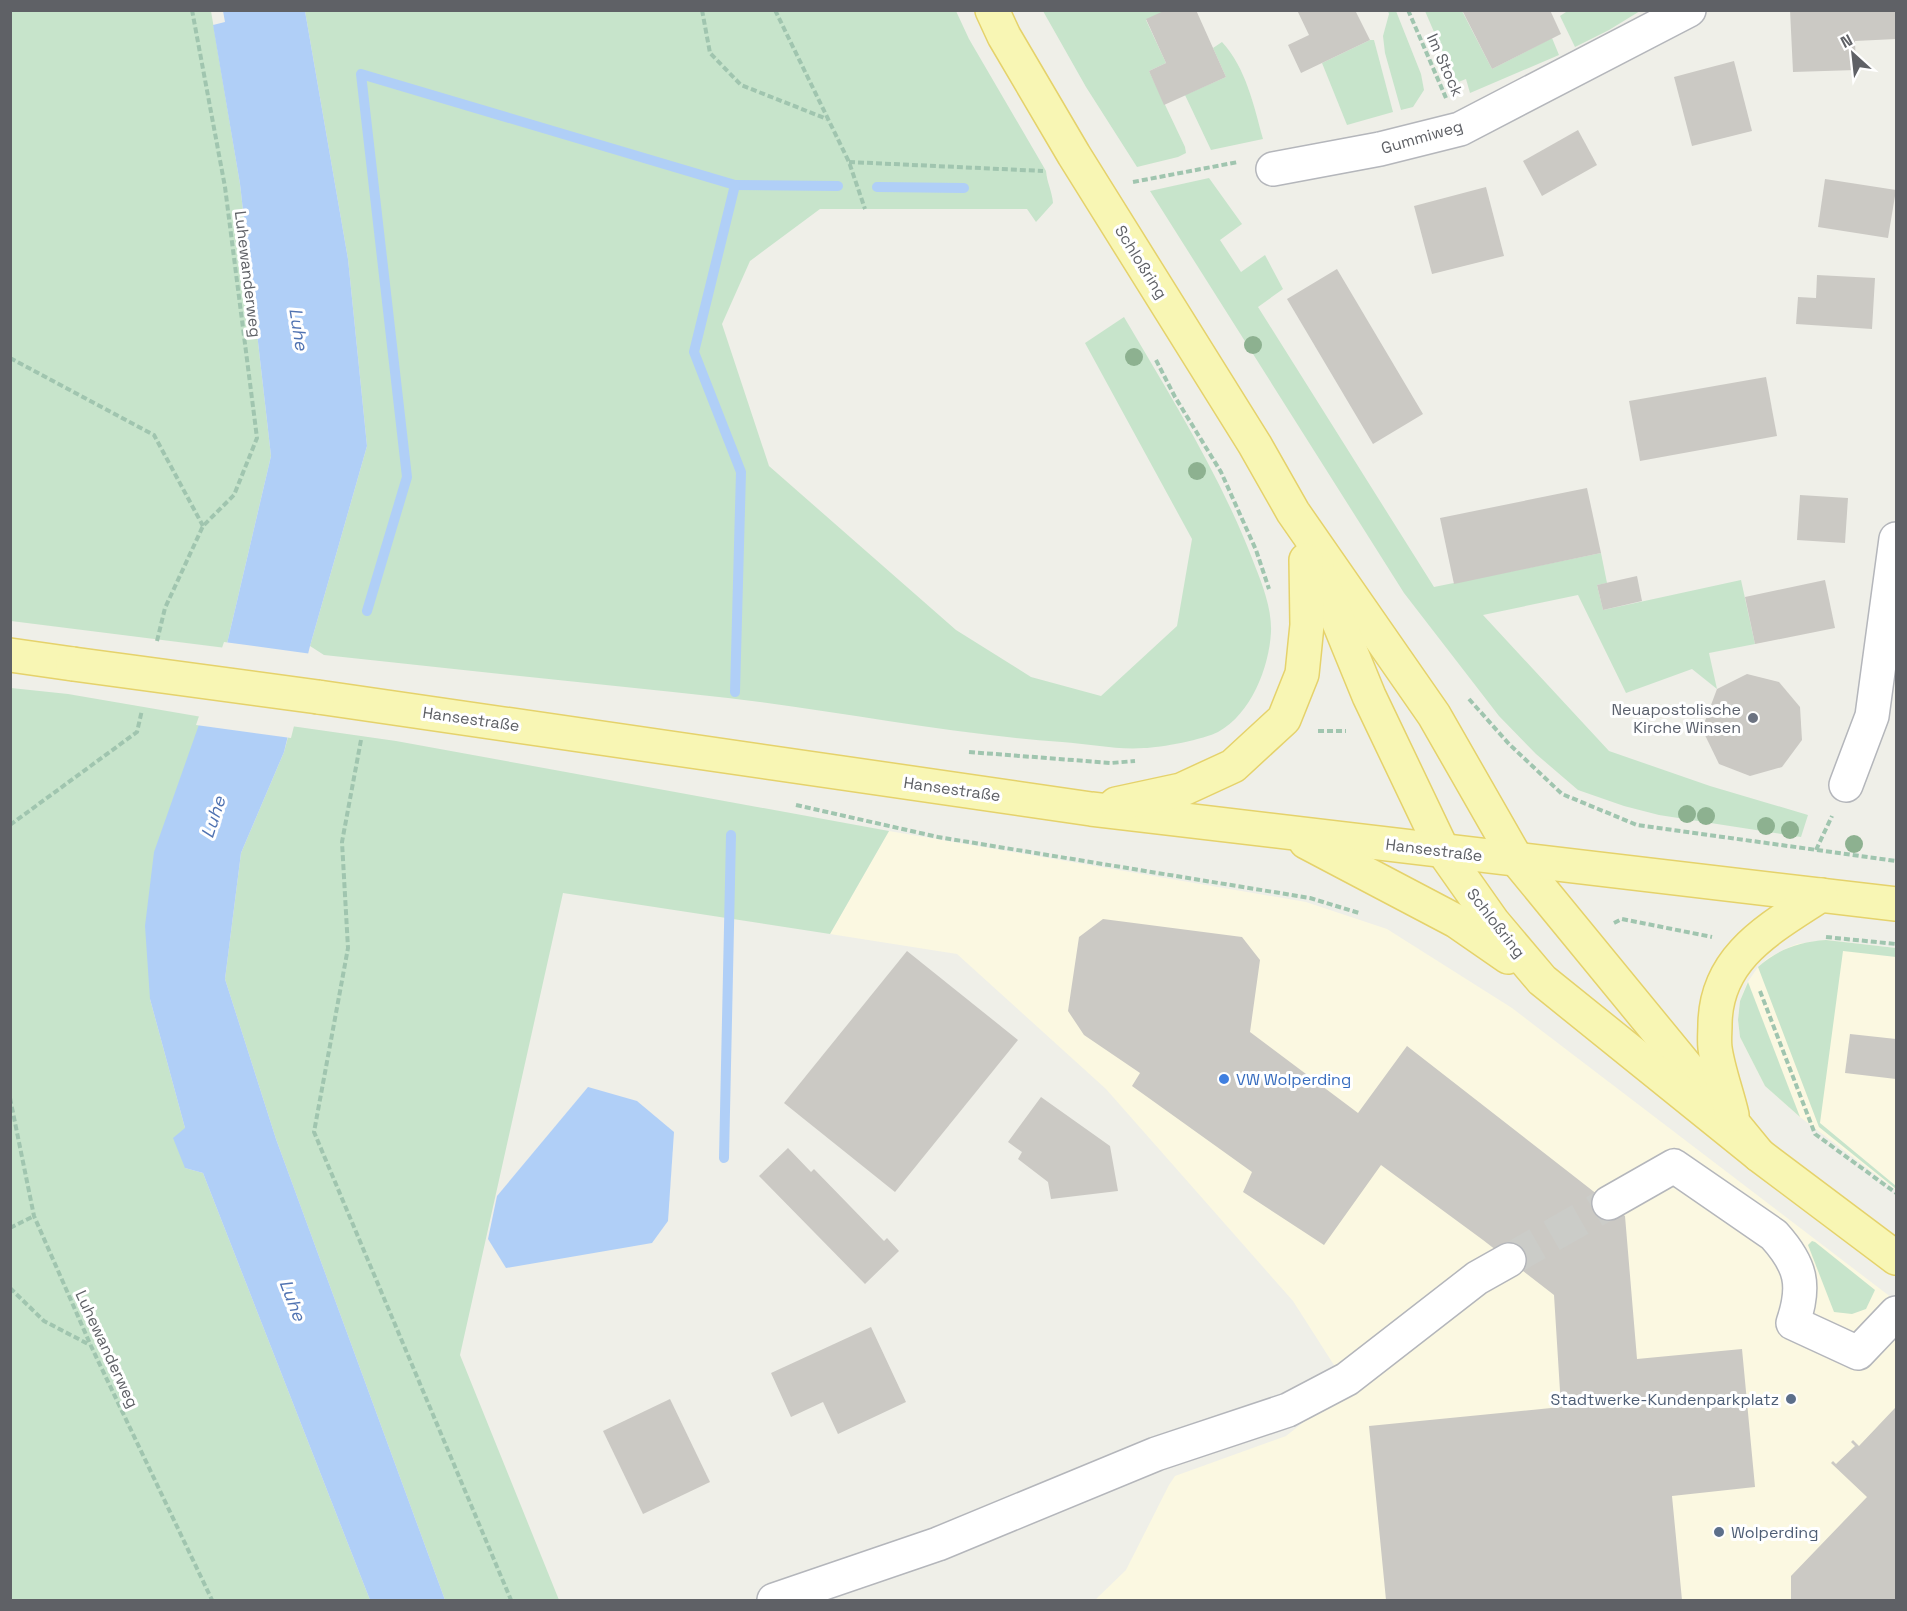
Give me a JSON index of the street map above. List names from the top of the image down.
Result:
{
  "streets": {
    "main road": ["Schloßring", "Hansestraße"],
    "street": ["Gummiweg"],
    "path": ["Im Stock", "Luhewanderweg"]
  },
  "crossings": [
    ["Im Stock", "Gummiweg"],
    ["Schloßring", "Hansestraße"]
  ],
  "water": ["Luhe"],
  "places": [
    "Neuapostolische Kirche Winsen",
    "VW Wolperding",
    "Stadtwerke-Kundenparkplatz",
    "Wolperding"
  ],
  "north": "top left"
}
